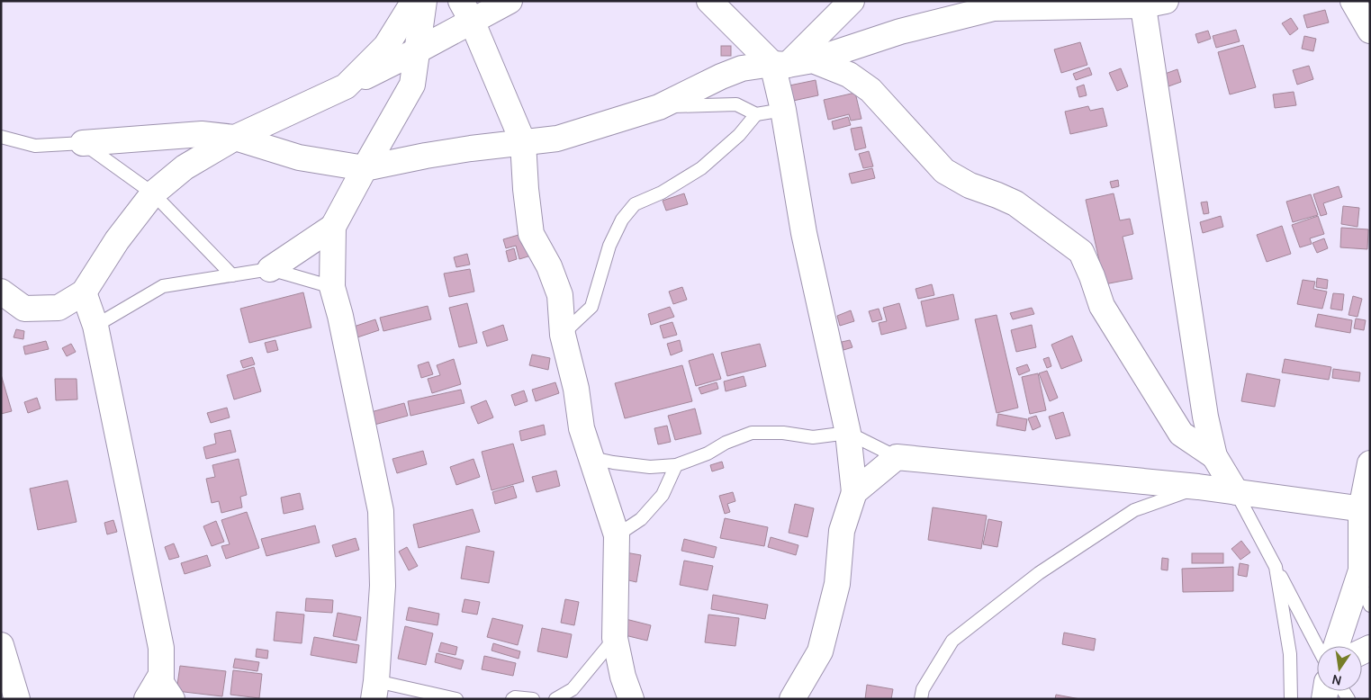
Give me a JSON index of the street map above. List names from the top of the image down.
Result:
{
  "north": "bottom"
}
